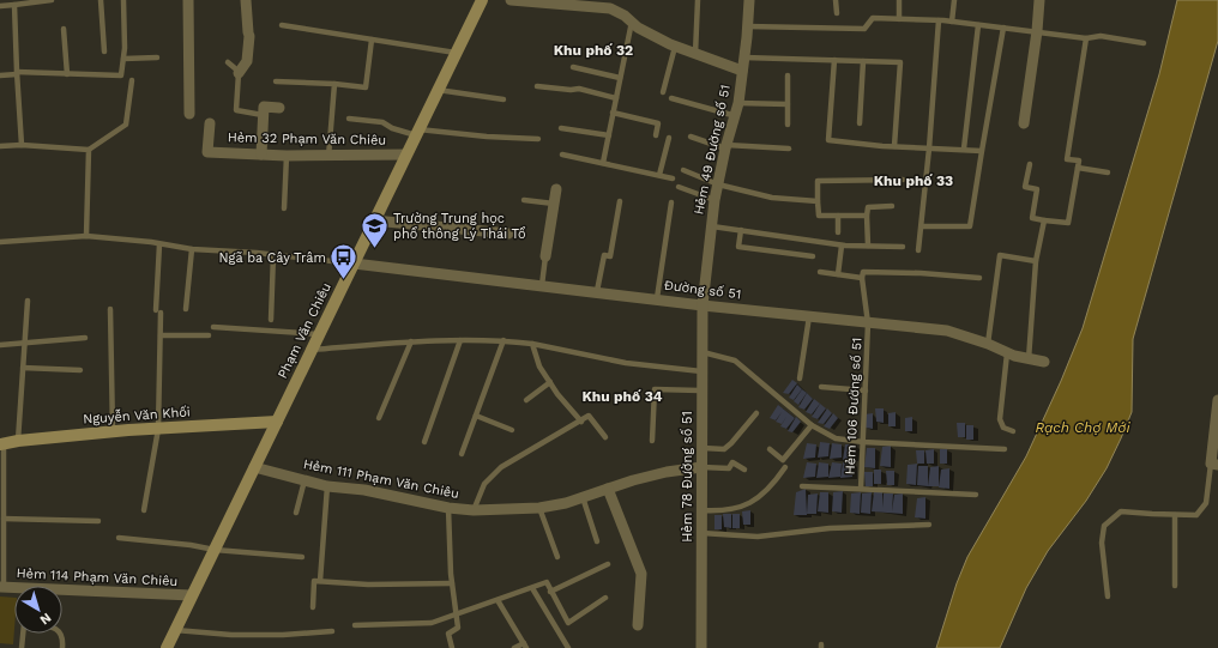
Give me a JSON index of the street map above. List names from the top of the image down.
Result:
{
  "streets": {
    "main road": ["Phạm Văn Chiêu", "Nguyễn Văn Khối"],
    "street": [
      "Hẻm 32 Phạm Văn Chiêu",
      "Hẻm 49 Đường số 51",
      "Đường số 51",
      "Hẻm 78 Đường số 51",
      "Hẻm 111 Phạm Văn Chiêu",
      "Hẻm 114 Phạm Văn Chiêu"
    ],
    "lane": ["Hẻm 106 Đường số 51"]
  },
  "crossings": [
    ["Hẻm 32 Phạm Văn Chiêu", "Phạm Văn Chiêu"],
    ["Hẻm 49 Đường số 51", "Đường số 51"],
    ["Hẻm 49 Đường số 51", "Hẻm 78 Đường số 51"],
    ["Đường số 51", "Phạm Văn Chiêu"],
    ["Đường số 51", "Hẻm 106 Đường số 51"],
    ["Đường số 51", "Hẻm 78 Đường số 51"],
    ["Phạm Văn Chiêu", "Nguyễn Văn Khối"],
    ["Phạm Văn Chiêu", "Hẻm 111 Phạm Văn Chiêu"],
    ["Phạm Văn Chiêu", "Hẻm 114 Phạm Văn Chiêu"],
    ["Hẻm 78 Đường số 51", "Hẻm 111 Phạm Văn Chiêu"]
  ],
  "districts": ["Khu phố 32", "Khu phố 33", "Khu phố 34"],
  "water": ["Rạch Chợ Mới"],
  "places": {
    "school or university": ["Trường Trung học phổ thông Lý Thái Tổ"],
    "bus stop": ["Ngã ba Cây Trâm"]
  },
  "north": "bottom right"
}
